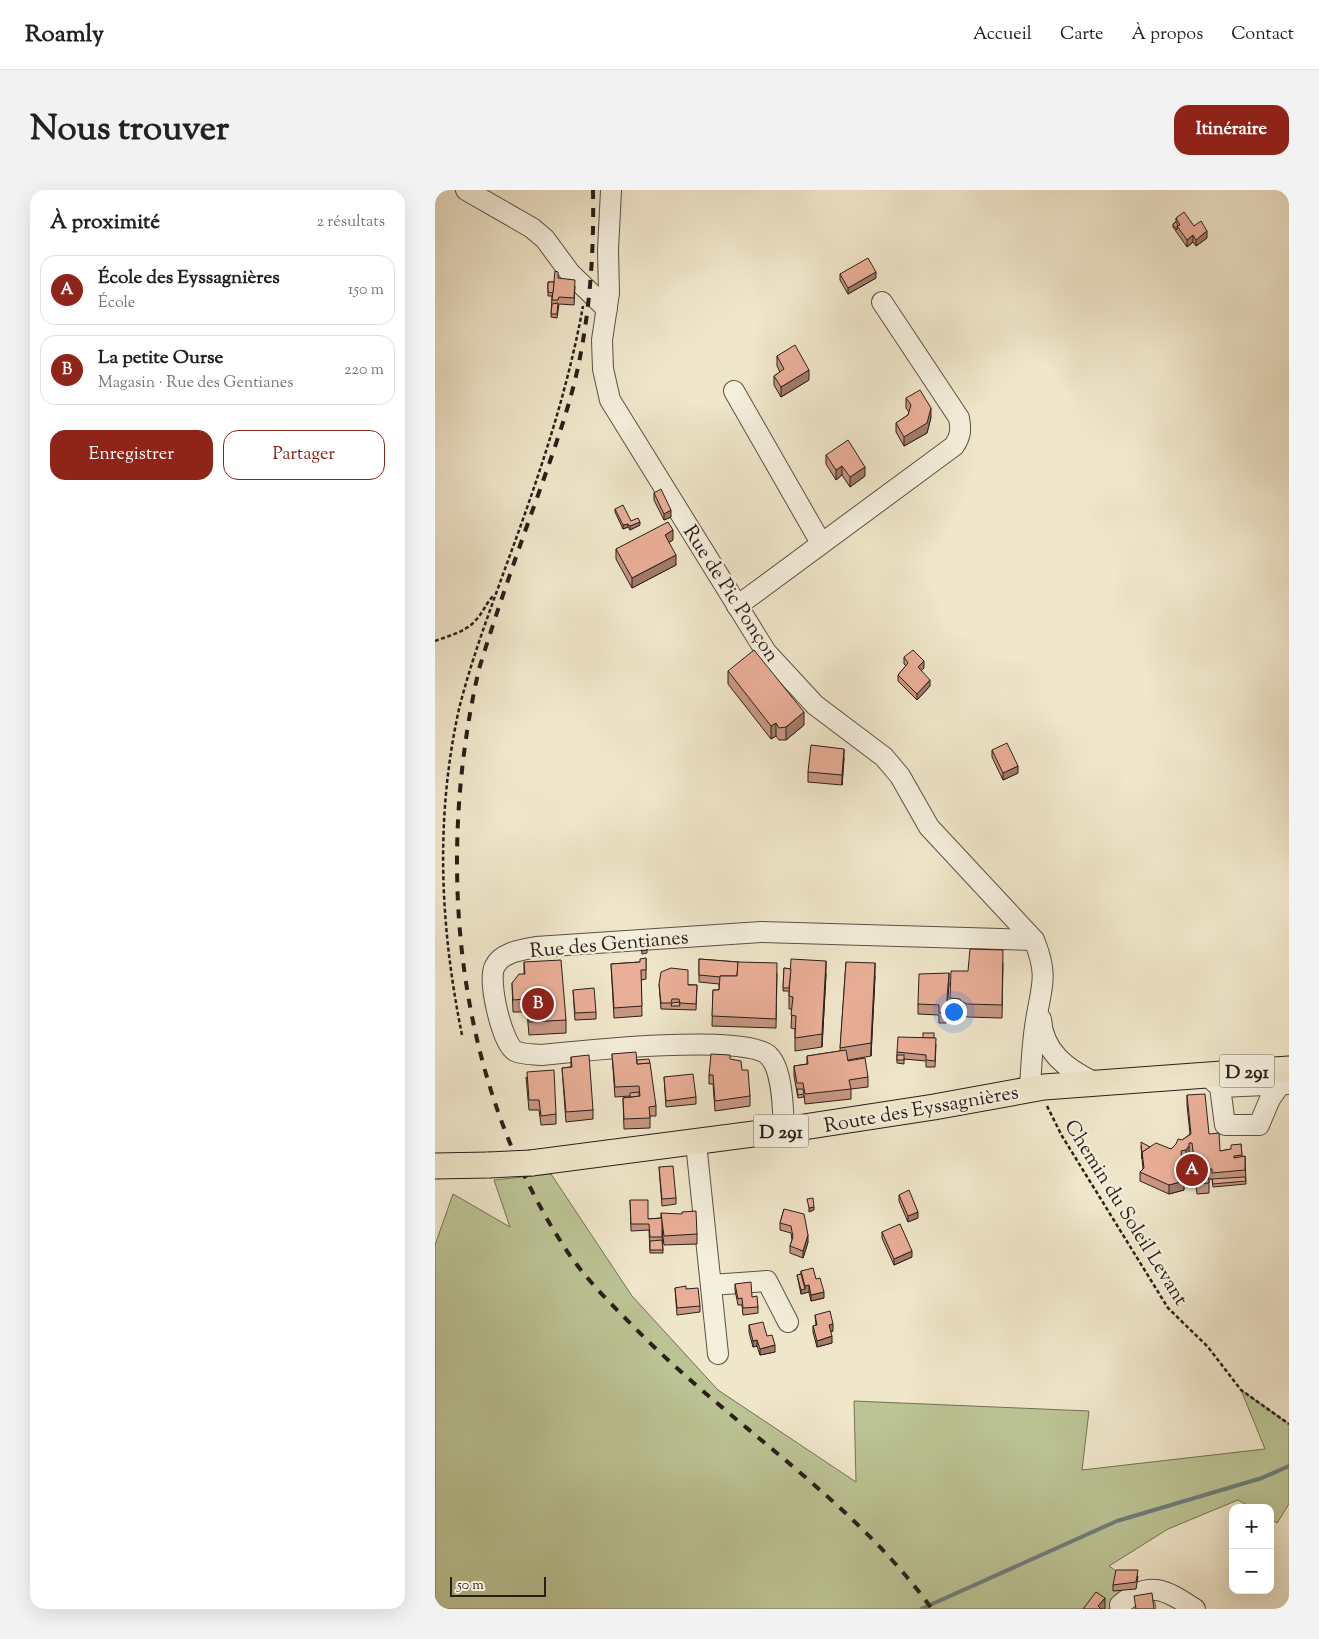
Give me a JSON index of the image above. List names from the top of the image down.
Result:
{
  "streets": {
    "main road": ["D 291", "Route des Eyssagnières"],
    "street": ["Rue de Pic Ponçon", "Rue des Gentianes"],
    "path": ["Chemin du Soleil Levant"]
  },
  "crossings": [
    ["Rue de Pic Ponçon", "Rue des Gentianes"],
    ["Rue de Pic Ponçon", "Route des Eyssagnières"],
    ["Rue de Pic Ponçon", "Chemin du Soleil Levant"],
    ["Rue des Gentianes", "Route des Eyssagnières"],
    ["Route des Eyssagnières", "Chemin du Soleil Levant"]
  ],
  "scale_bar": "50 m",
  "page": {
    "header": "Roamly",
    "nav": [
      "Accueil",
      "Carte",
      "À propos",
      "Contact"
    ],
    "title": "Nous trouver",
    "buttons": [
      "Itinéraire",
      ["Enregistrer", "Partager"]
    ],
    "heading": ["À proximité", "2 résultats"],
    "list": [
      {
        "mark": "A",
        "name": "École des Eyssagnières",
        "note": "École",
        "value": "150 m"
      },
      {
        "mark": "B",
        "name": "La petite Ourse",
        "note": "Magasin · Rue des Gentianes",
        "value": "220 m"
      }
    ],
    "pins": ["B", "A"],
    "map_buttons": ["+", "−"],
    "scale": "50 m"
  }
}
